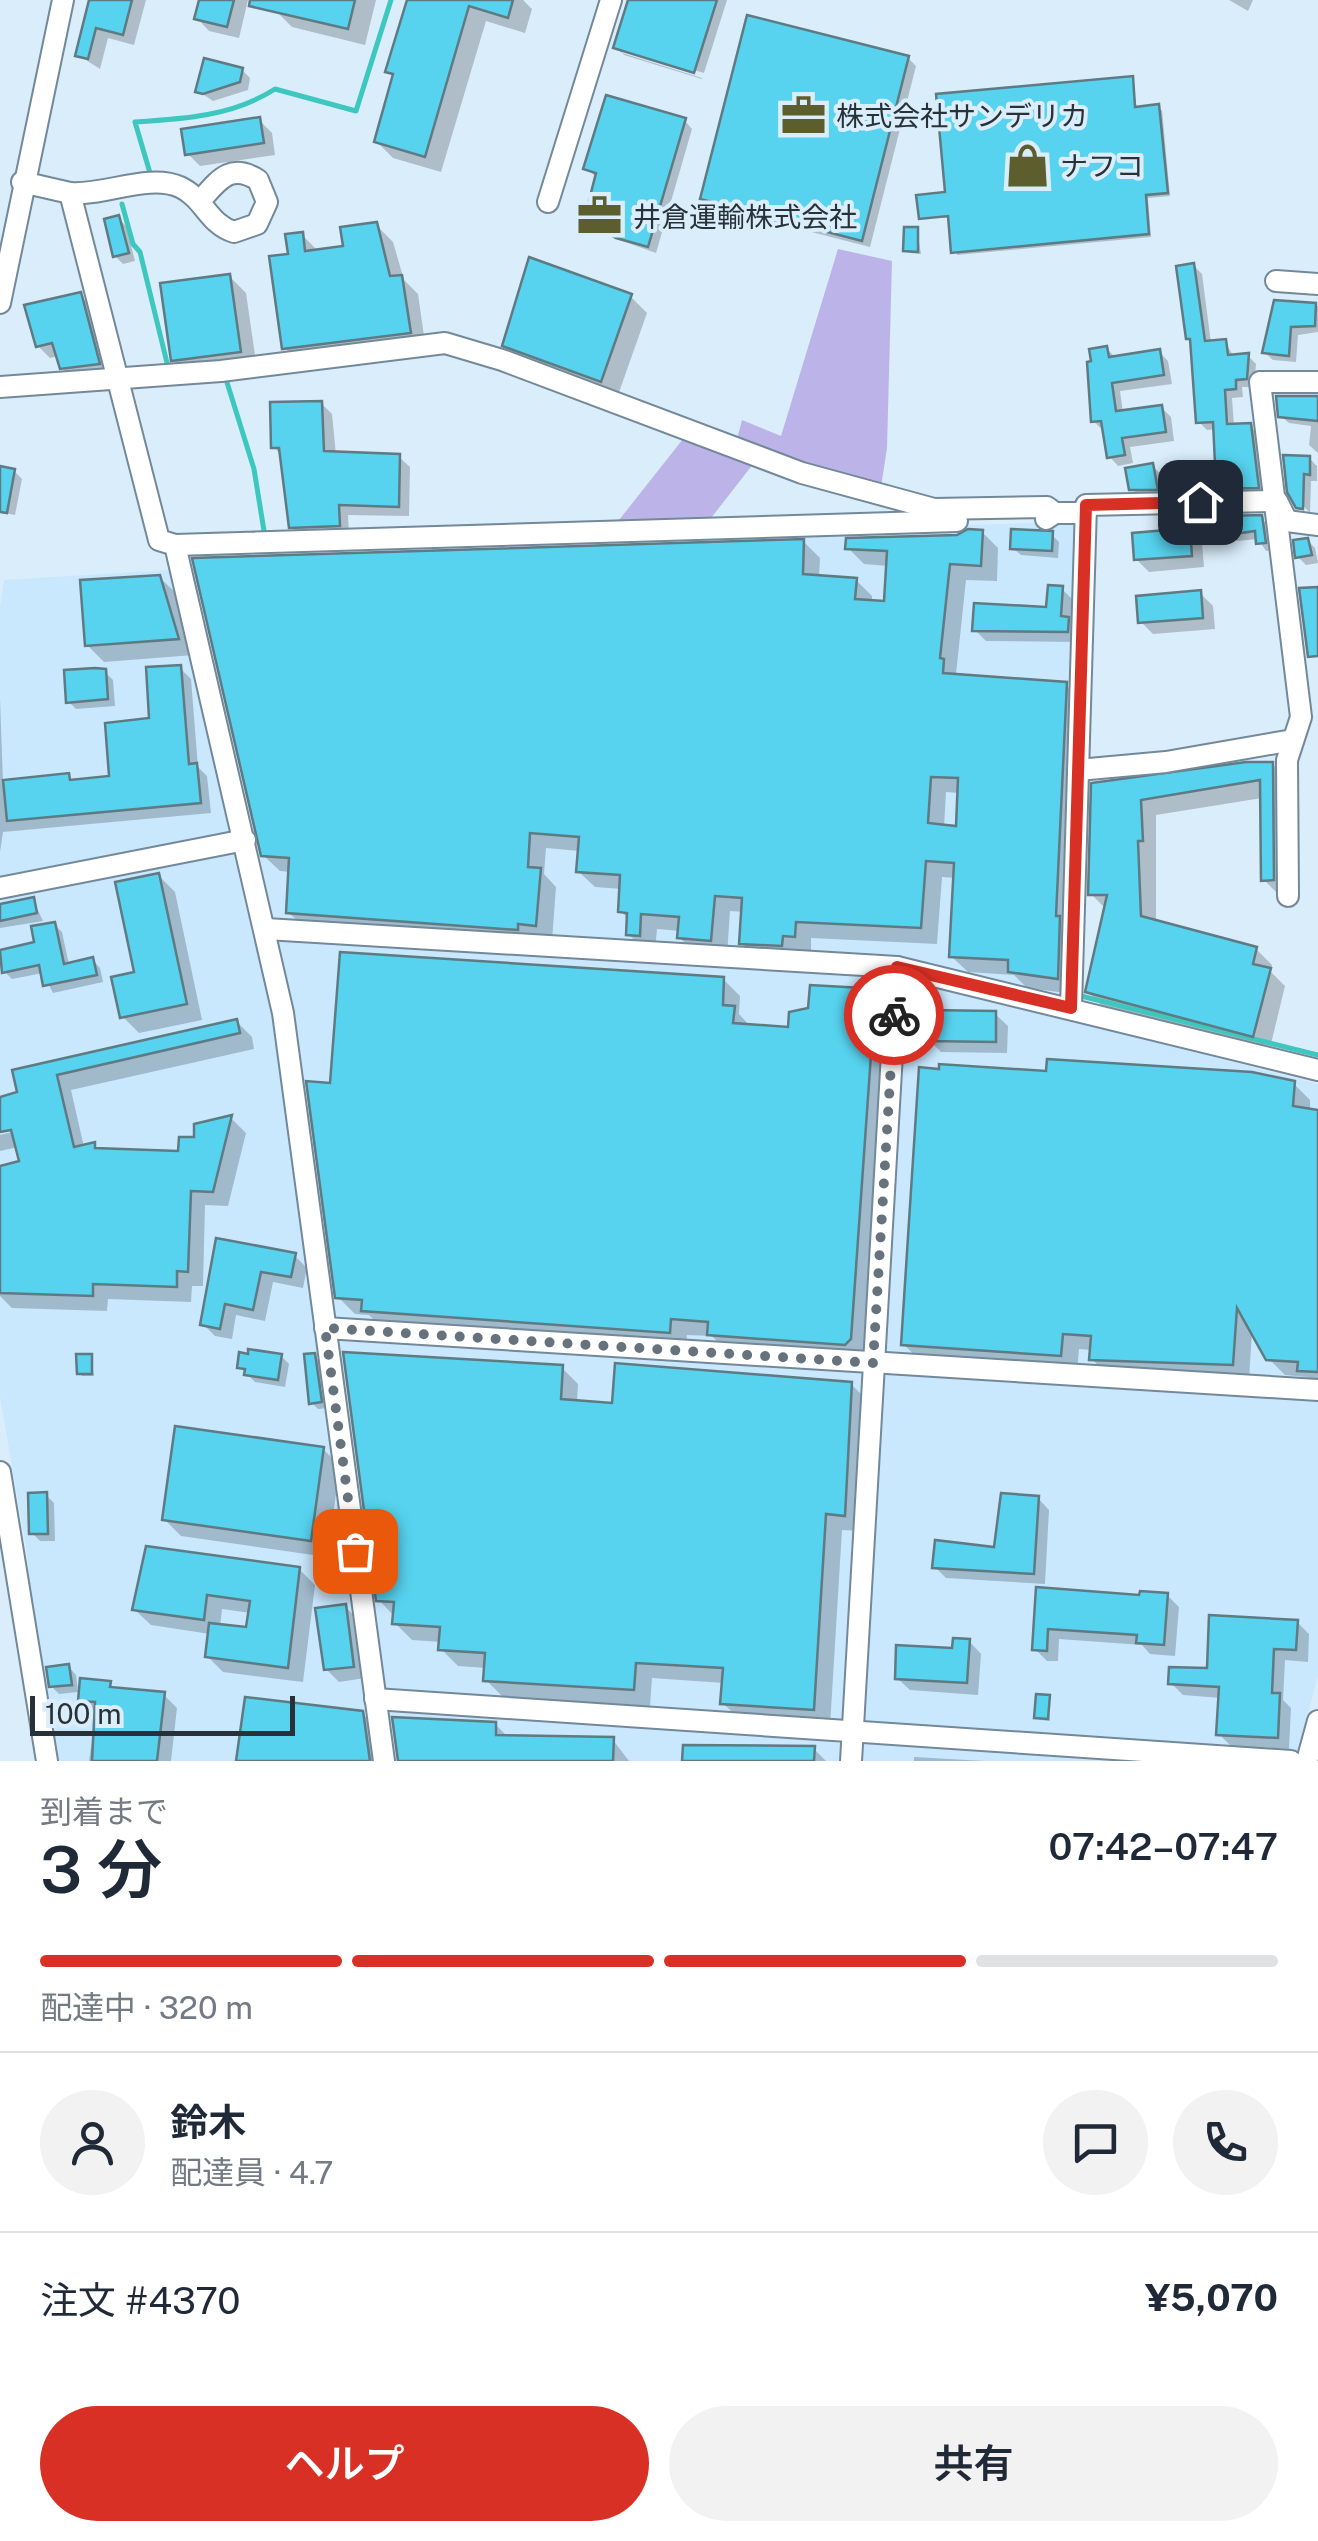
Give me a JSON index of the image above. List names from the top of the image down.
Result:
{
  "places": {
    "office": ["株式会社サンデリカ", "井倉運輸株式会社"],
    "shop": ["ナフコ"]
  },
  "scale_bar": "100 m",
  "page": {
    "scale": "100 m",
    "heading": ["3 分", "到着まで", "07:42–07:47"],
    "panel": [
      "鈴木",
      "配達員 · 4.7",
      "注文 #4370",
      "¥5,070"
    ],
    "bar": "配達中 · 320 m",
    "buttons": ["ヘルプ", "共有"]
  }
}
